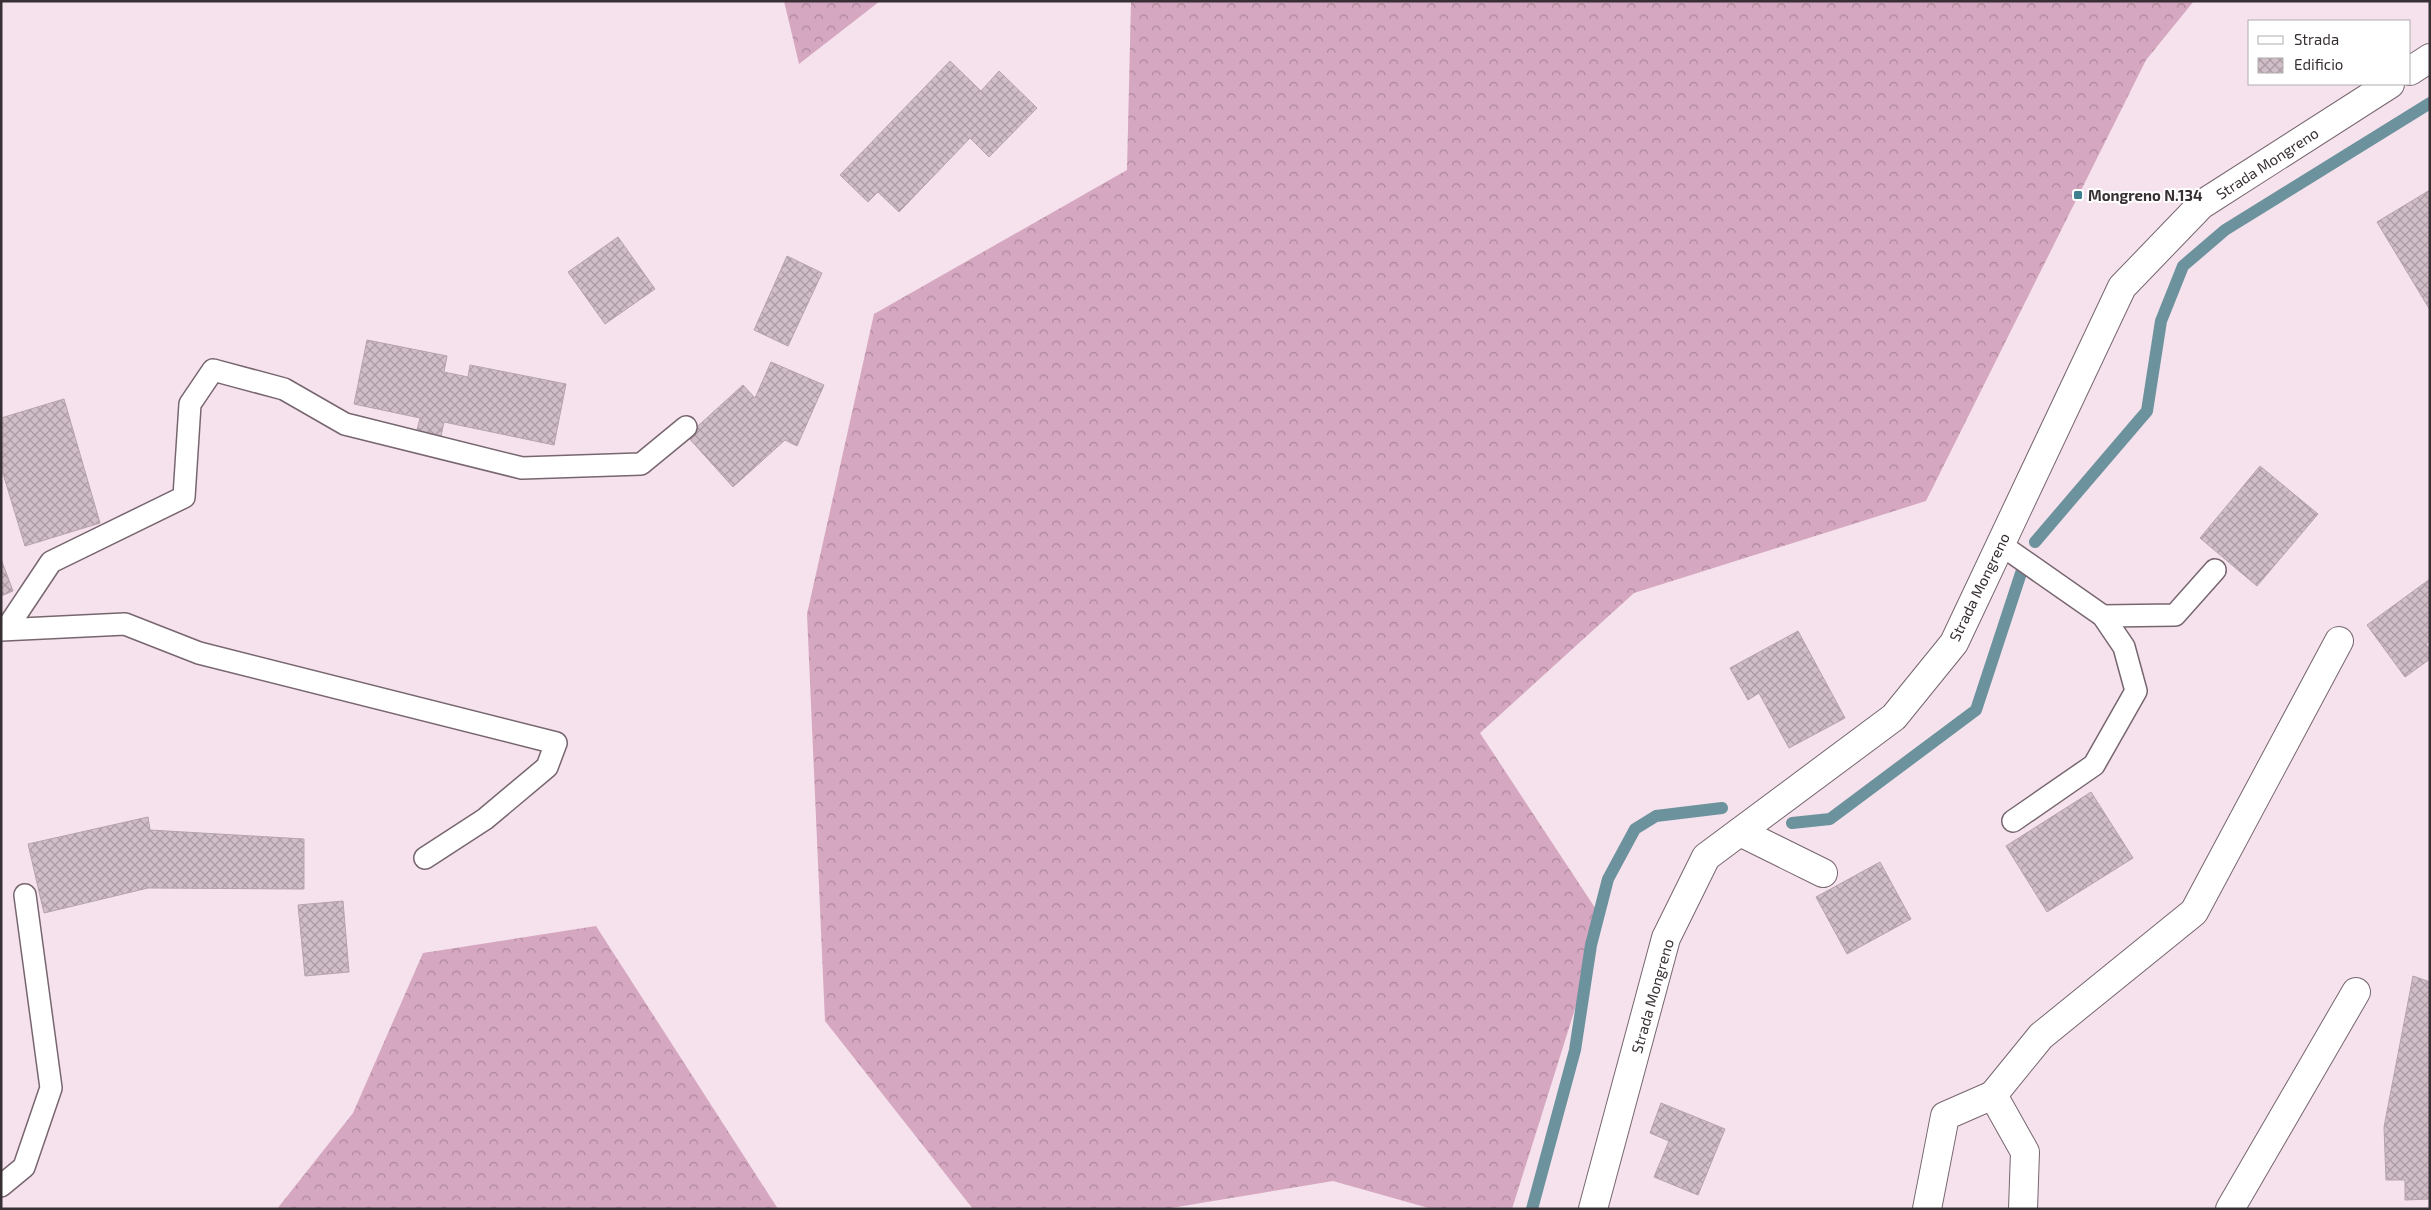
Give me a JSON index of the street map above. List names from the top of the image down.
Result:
{
  "streets": {
    "street": ["Strada Mongreno"]
  },
  "places": {
    "transit": ["Mongreno N.134"]
  },
  "legend": ["Strada", "Edificio"]
}
